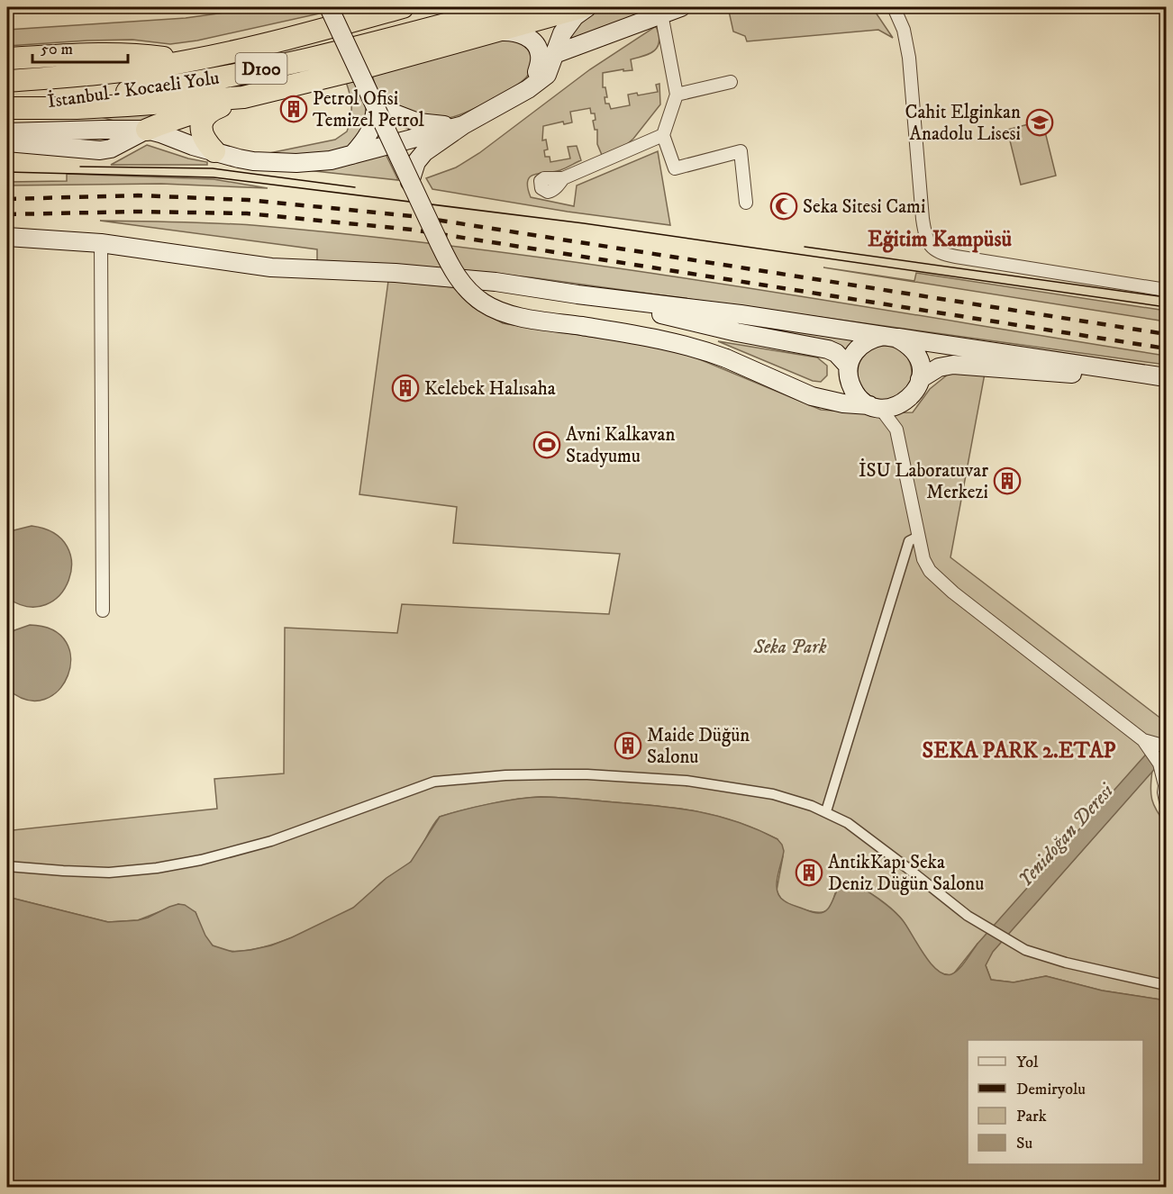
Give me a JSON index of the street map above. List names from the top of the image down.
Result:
{
  "streets": {
    "highway": ["D100", "İstanbul - Kocaeli Yolu"]
  },
  "districts": ["Eğitim Kampüsü", "SEKA PARK 2.ETAP"],
  "water": ["Yenidoğan Deresi"],
  "parks": ["Seka Park"],
  "places": {
    "building": [
      "Petrol Ofisi Temizel Petrol",
      "Kelebek Halısaha",
      "İSU Laboratuvar Merkezi",
      "Maide Düğün Salonu",
      "AntikKapı Seka Deniz Düğün Salonu"
    ],
    "school or university": ["Cahit Elginkan Anadolu Lisesi"],
    "mosque": ["Seka Sitesi Cami"],
    "sports": ["Avni Kalkavan Stadyumu"]
  },
  "legend": [
    "Yol",
    "Demiryolu",
    "Park",
    "Su"
  ],
  "scale_bar": "50 m"
}
